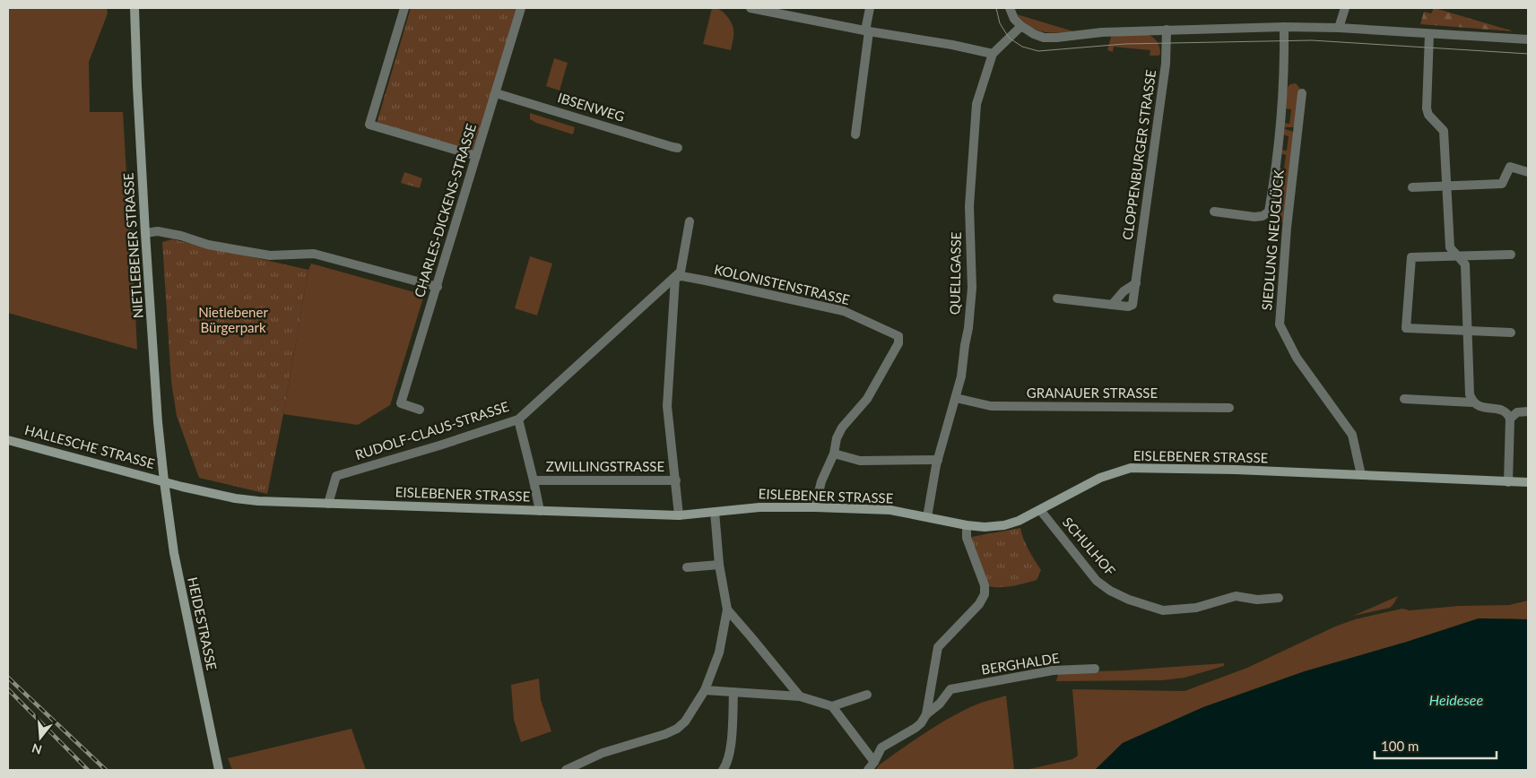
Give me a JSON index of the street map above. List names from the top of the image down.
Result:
{
  "streets": {
    "street": [
      "IBSENWEG",
      "CLOPPENBURGER STRASSE",
      "CHARLES-DICKENS-STRASSE",
      "SIEDLUNG NEUGLÜCK",
      "NIETLEBENER STRASSE",
      "QUELLGASSE",
      "KOLONISTENSTRASSE",
      "GRANAUER STRASSE",
      "RUDOLF-CLAUS-STRASSE",
      "HALLESCHE STRASSE",
      "EISLEBENER STRASSE",
      "ZWILLINGSTRASSE",
      "SCHULHOF",
      "HEIDESTRASSE",
      "BERGHALDE"
    ]
  },
  "crossings": [
    ["IBSENWEG", "CHARLES-DICKENS-STRASSE"],
    ["SIEDLUNG NEUGLÜCK", "EISLEBENER STRASSE"],
    ["NIETLEBENER STRASSE", "HALLESCHE STRASSE"],
    ["NIETLEBENER STRASSE", "EISLEBENER STRASSE"],
    ["NIETLEBENER STRASSE", "HEIDESTRASSE"],
    ["QUELLGASSE", "GRANAUER STRASSE"],
    ["QUELLGASSE", "EISLEBENER STRASSE"],
    ["KOLONISTENSTRASSE", "RUDOLF-CLAUS-STRASSE"],
    ["RUDOLF-CLAUS-STRASSE", "EISLEBENER STRASSE"],
    ["HALLESCHE STRASSE", "EISLEBENER STRASSE"],
    ["HALLESCHE STRASSE", "HEIDESTRASSE"],
    ["EISLEBENER STRASSE", "SCHULHOF"],
    ["EISLEBENER STRASSE", "HEIDESTRASSE"]
  ],
  "water": ["Heidesee"],
  "parks": ["Nietlebener Bürgerpark"],
  "scale_bar": "100 m",
  "north": "bottom"
}
